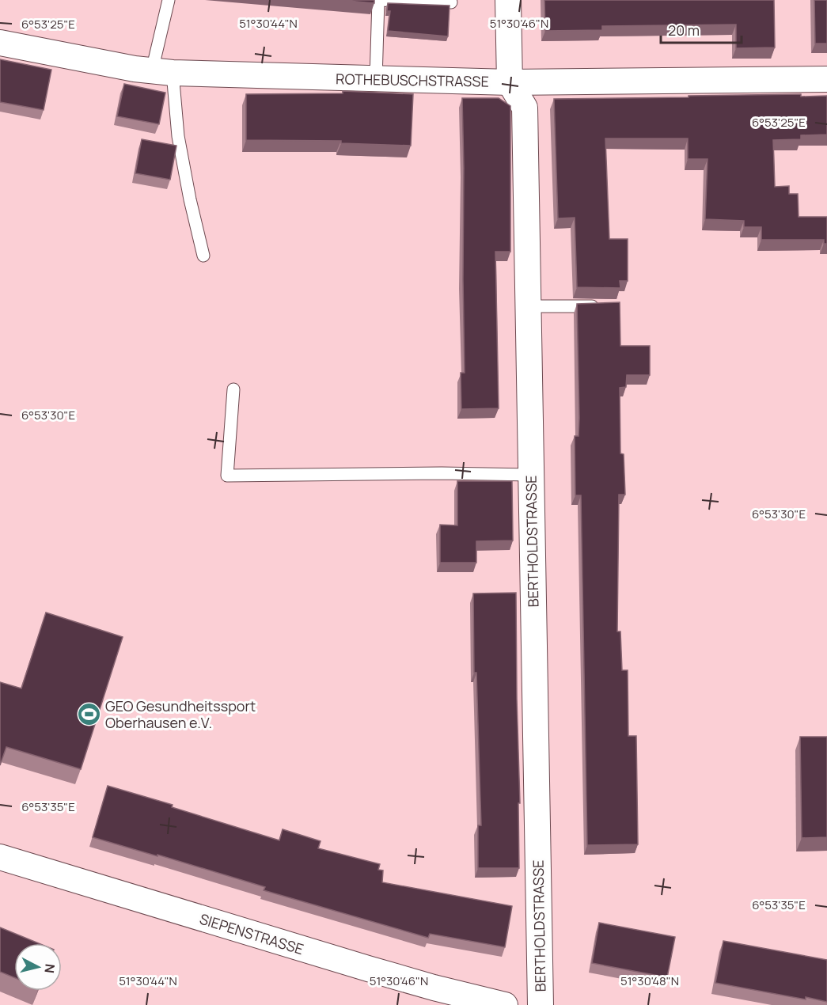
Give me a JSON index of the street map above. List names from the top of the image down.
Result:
{
  "streets": {
    "street": ["ROTHEBUSCHSTRASSE", "BERTHOLDSTRASSE", "SIEPENSTRASSE"]
  },
  "crossings": [
    ["ROTHEBUSCHSTRASSE", "BERTHOLDSTRASSE"]
  ],
  "places": {
    "sports": ["GEO Gesundheitssport Oberhausen e.V."]
  },
  "scale_bar": "20 m",
  "north": "right",
  "coordinates": [
    "51°30'44\"N",
    "51°30'46\"N",
    "6°53'25\"E",
    "6°53'30\"E",
    "6°53'35\"E",
    "51°30'48\"N"
  ]
}
